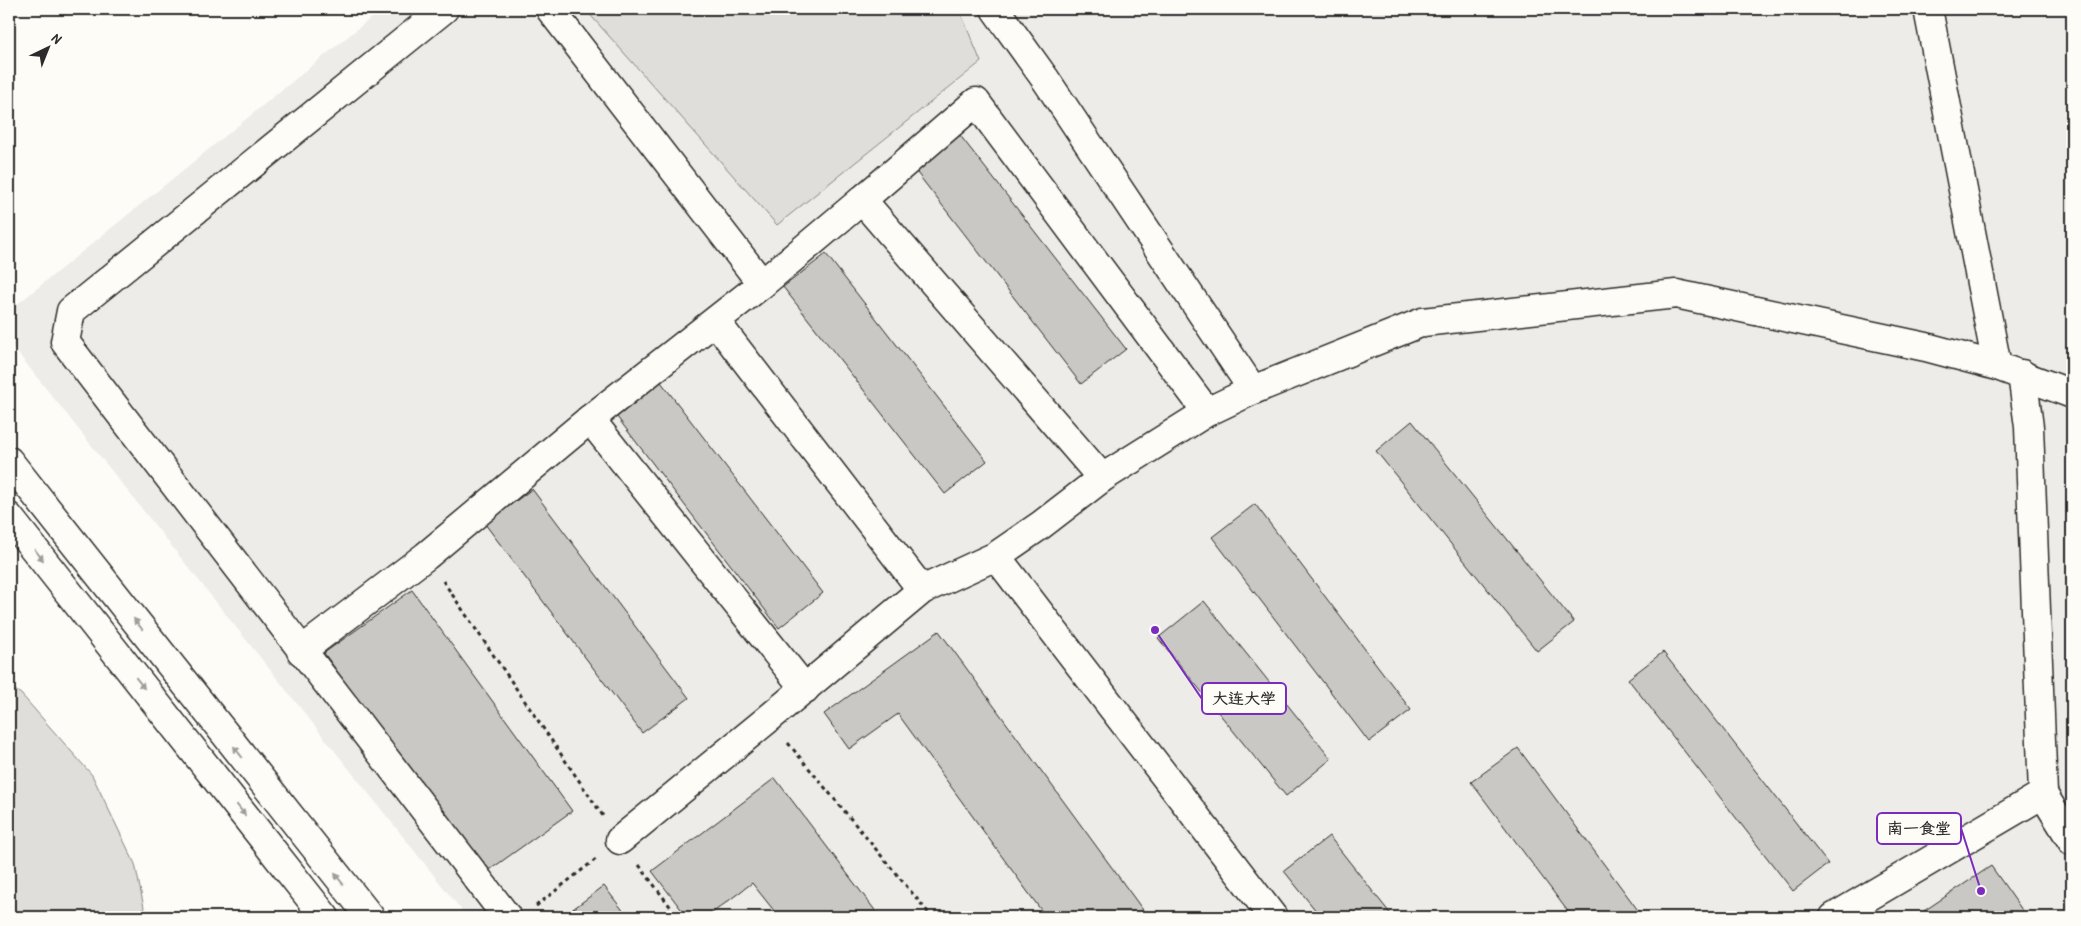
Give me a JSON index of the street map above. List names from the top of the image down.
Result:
{
  "places": ["大连大学", "南一食堂"],
  "north": "top right"
}
